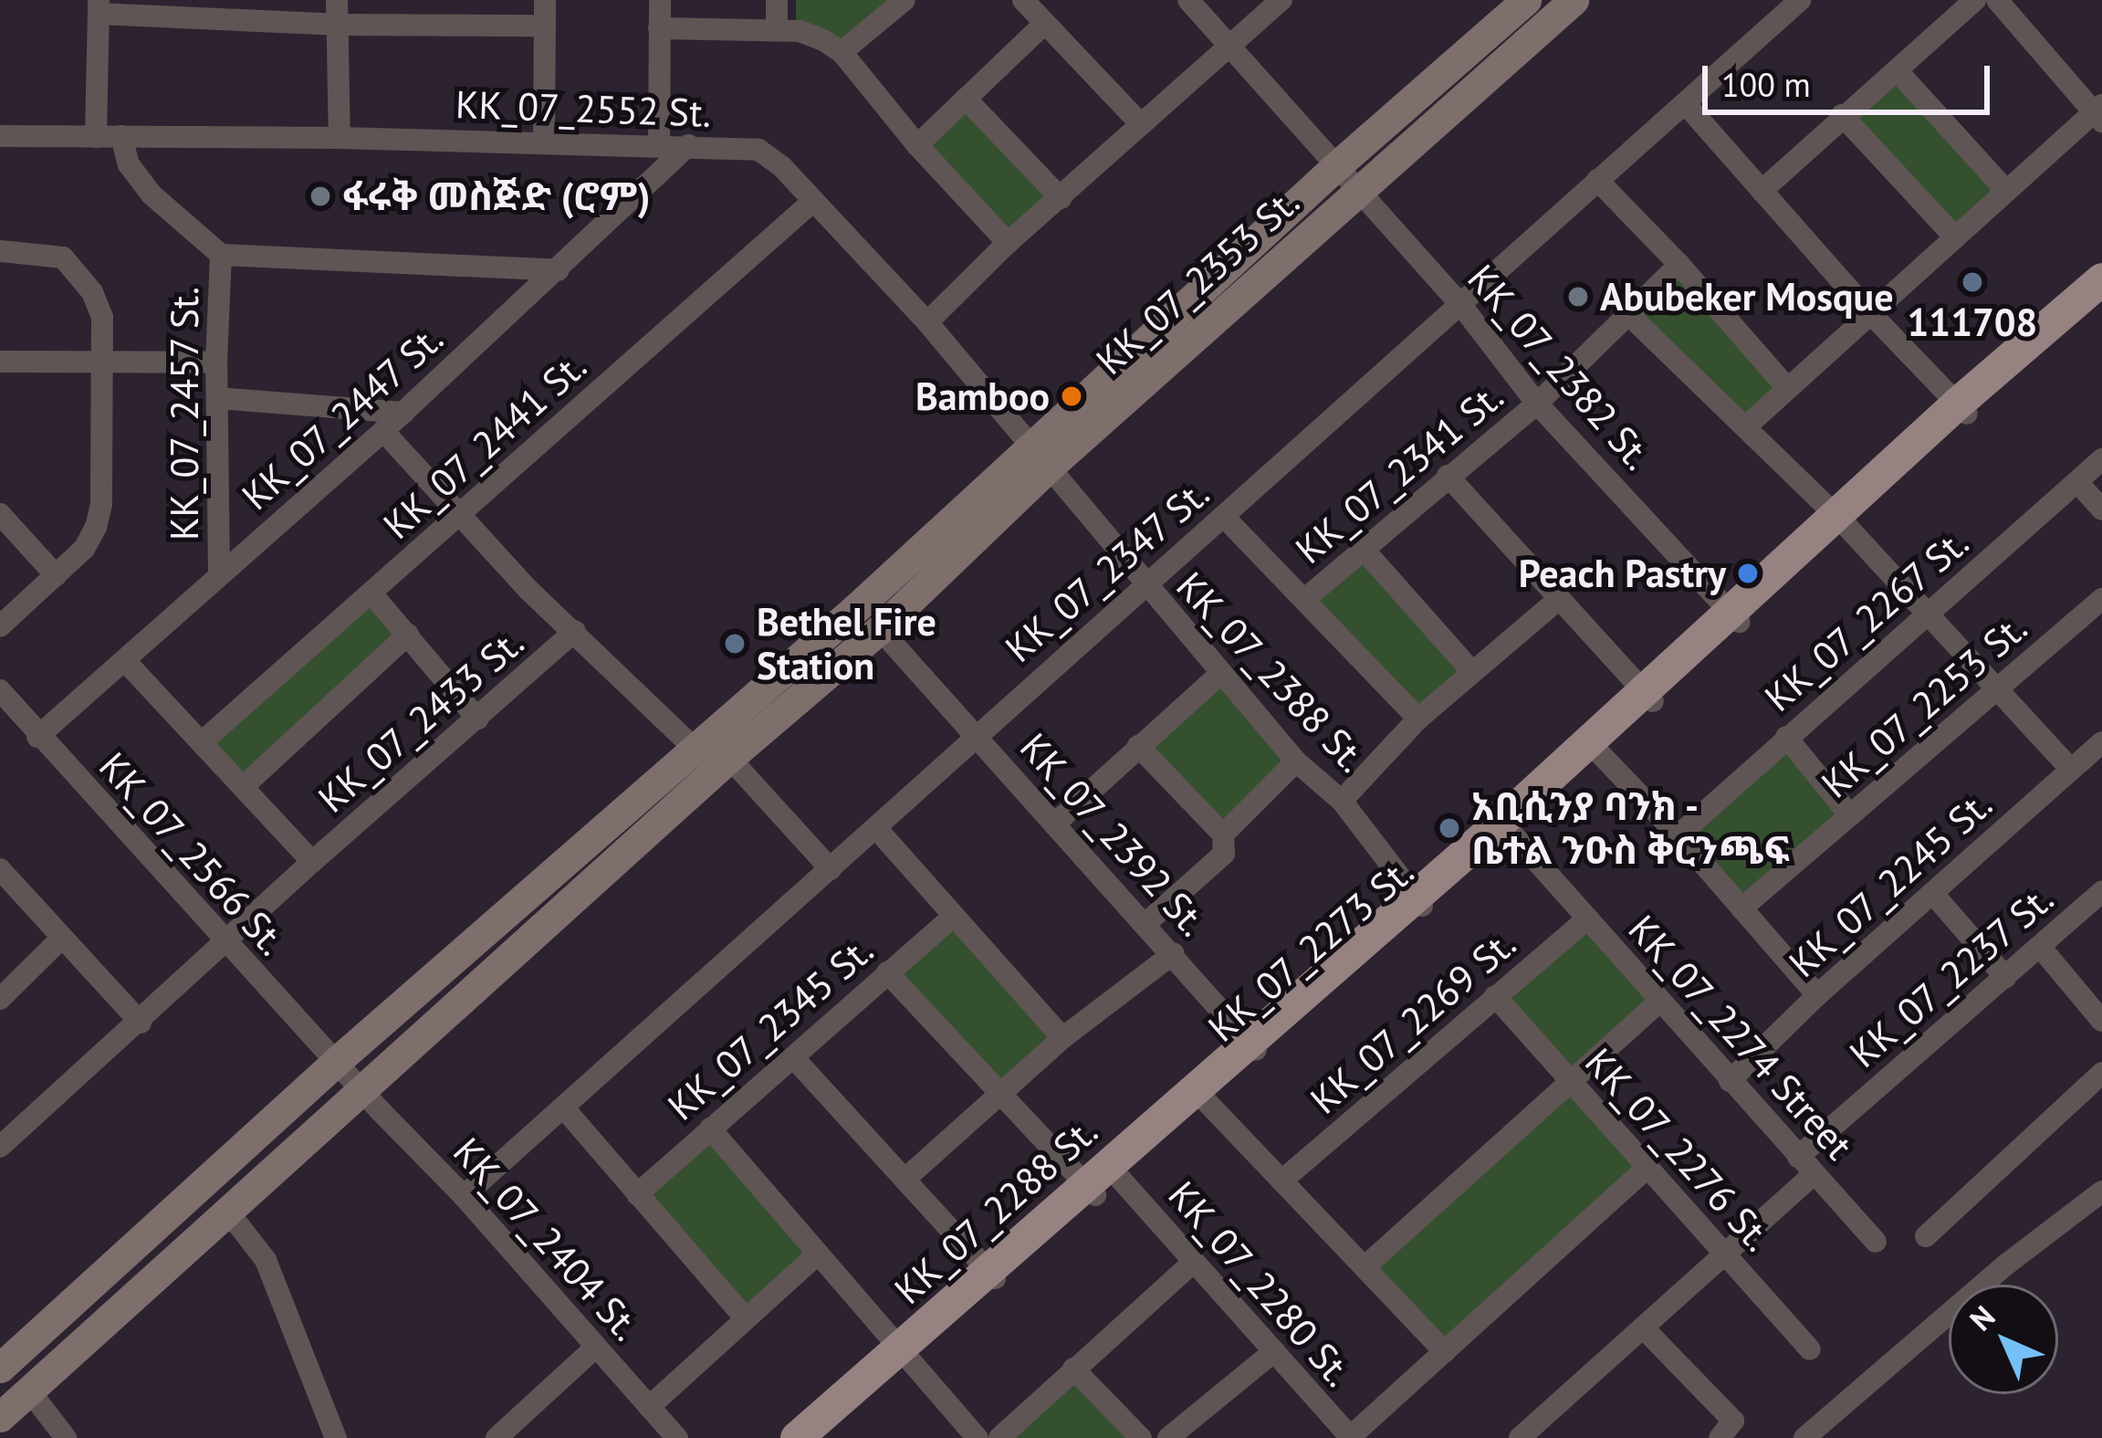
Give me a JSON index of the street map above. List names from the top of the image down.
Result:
{
  "streets": {
    "main road": ["KK_07_2273 St."],
    "street": [
      "KK_07_2552 St.",
      "KK_07_2353 St.",
      "KK_07_2382 St.",
      "KK_07_2457 St.",
      "KK_07_2447 St.",
      "KK_07_2441 St.",
      "KK_07_2341 St.",
      "KK_07_2347 St.",
      "KK_07_2267 St.",
      "KK_07_2388 St.",
      "KK_07_2253 St.",
      "KK_07_2433 St.",
      "KK_07_2392 St.",
      "KK_07_2566 St.",
      "KK_07_2245 St.",
      "KK_07_2237 St.",
      "KK_07_2269 St.",
      "KK_07_2345 St.",
      "KK_07_2274 Street",
      "KK_07_2276 St.",
      "KK_07_2404 St.",
      "KK_07_2280 St."
    ]
  },
  "crossings": [
    ["KK_07_2552 St.", "KK_07_2353 St."],
    ["KK_07_2552 St.", "KK_07_2447 St."],
    ["KK_07_2552 St.", "KK_07_2441 St."],
    ["KK_07_2552 St.", "KK_07_2388 St."],
    ["KK_07_2353 St.", "KK_07_2382 St."],
    ["KK_07_2353 St.", "KK_07_2388 St."],
    ["KK_07_2353 St.", "KK_07_2392 St."],
    ["KK_07_2382 St.", "KK_07_2341 St."],
    ["KK_07_2382 St.", "KK_07_2347 St."],
    ["KK_07_2382 St.", "KK_07_2273 St."],
    ["KK_07_2457 St.", "KK_07_2447 St."],
    ["KK_07_2447 St.", "KK_07_2566 St."],
    ["KK_07_2347 St.", "KK_07_2388 St."],
    ["KK_07_2347 St.", "KK_07_2392 St."],
    ["KK_07_2347 St.", "KK_07_2404 St."],
    ["KK_07_2388 St.", "KK_07_2273 St."],
    ["KK_07_2433 St.", "KK_07_2566 St."],
    ["KK_07_2392 St.", "KK_07_2273 St."],
    ["KK_07_2566 St.", "KK_07_2404 St."],
    ["KK_07_2245 St.", "KK_07_2274 Street"],
    ["KK_07_2273 St.", "KK_07_2274 Street"],
    ["KK_07_2273 St.", "KK_07_2280 St."],
    ["KK_07_2237 St.", "KK_07_2274 Street"],
    ["KK_07_2237 St.", "KK_07_2276 St."],
    ["KK_07_2269 St.", "KK_07_2274 Street"],
    ["KK_07_2269 St.", "KK_07_2276 St."],
    ["KK_07_2345 St.", "KK_07_2280 St."]
  ],
  "places": [
    "ፋሩቅ መስጅድ (ሮም)",
    "111708",
    "Abubeker Mosque",
    "Bamboo",
    "Peach Pastry",
    "Bethel Fire Station",
    "አቢሲንያ ባንክ - ቤተል ንዑስ ቅርንጫፍ"
  ],
  "scale_bar": "100 m",
  "north": "top left"
}
